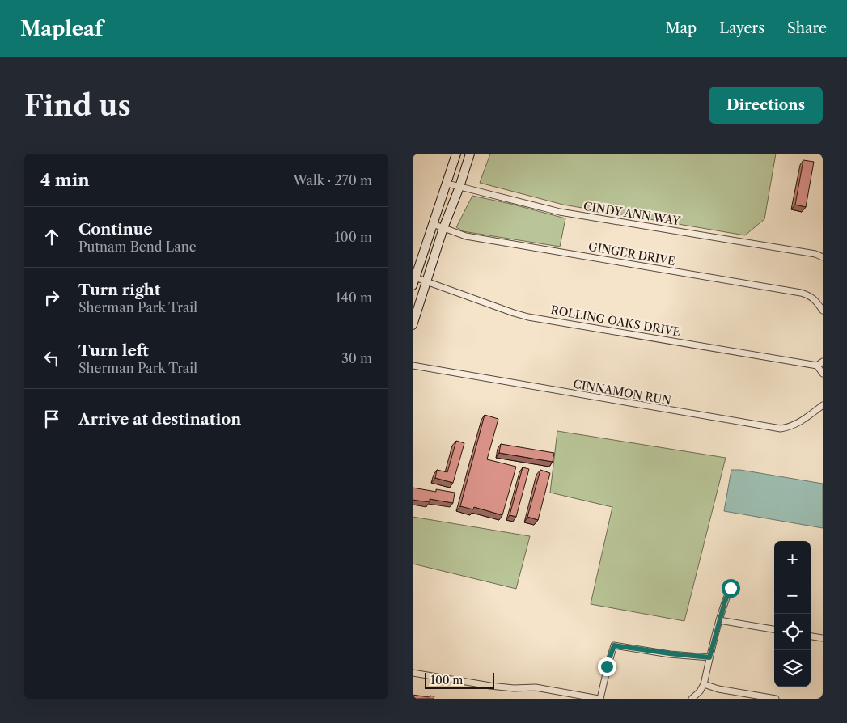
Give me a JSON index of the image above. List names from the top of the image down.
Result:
{
  "streets": {
    "street": [
      "CINDY ANN WAY",
      "GINGER DRIVE",
      "ROLLING OAKS DRIVE",
      "CINNAMON RUN"
    ]
  },
  "scale_bar": "100 m",
  "page": {
    "header": "Mapleaf",
    "nav": ["Map", "Layers", "Share"],
    "buttons": "Directions",
    "title": "Find us",
    "heading": ["4 min", "Walk · 270 m"],
    "list": [
      ["Continue", "Putnam Bend Lane", "100 m"],
      ["Turn right", "Sherman Park Trail", "140 m"],
      ["Turn left", "Sherman Park Trail", "30 m"],
      "Arrive at destination"
    ],
    "map_buttons": ["+", "−"],
    "scale": "100 m"
  }
}
